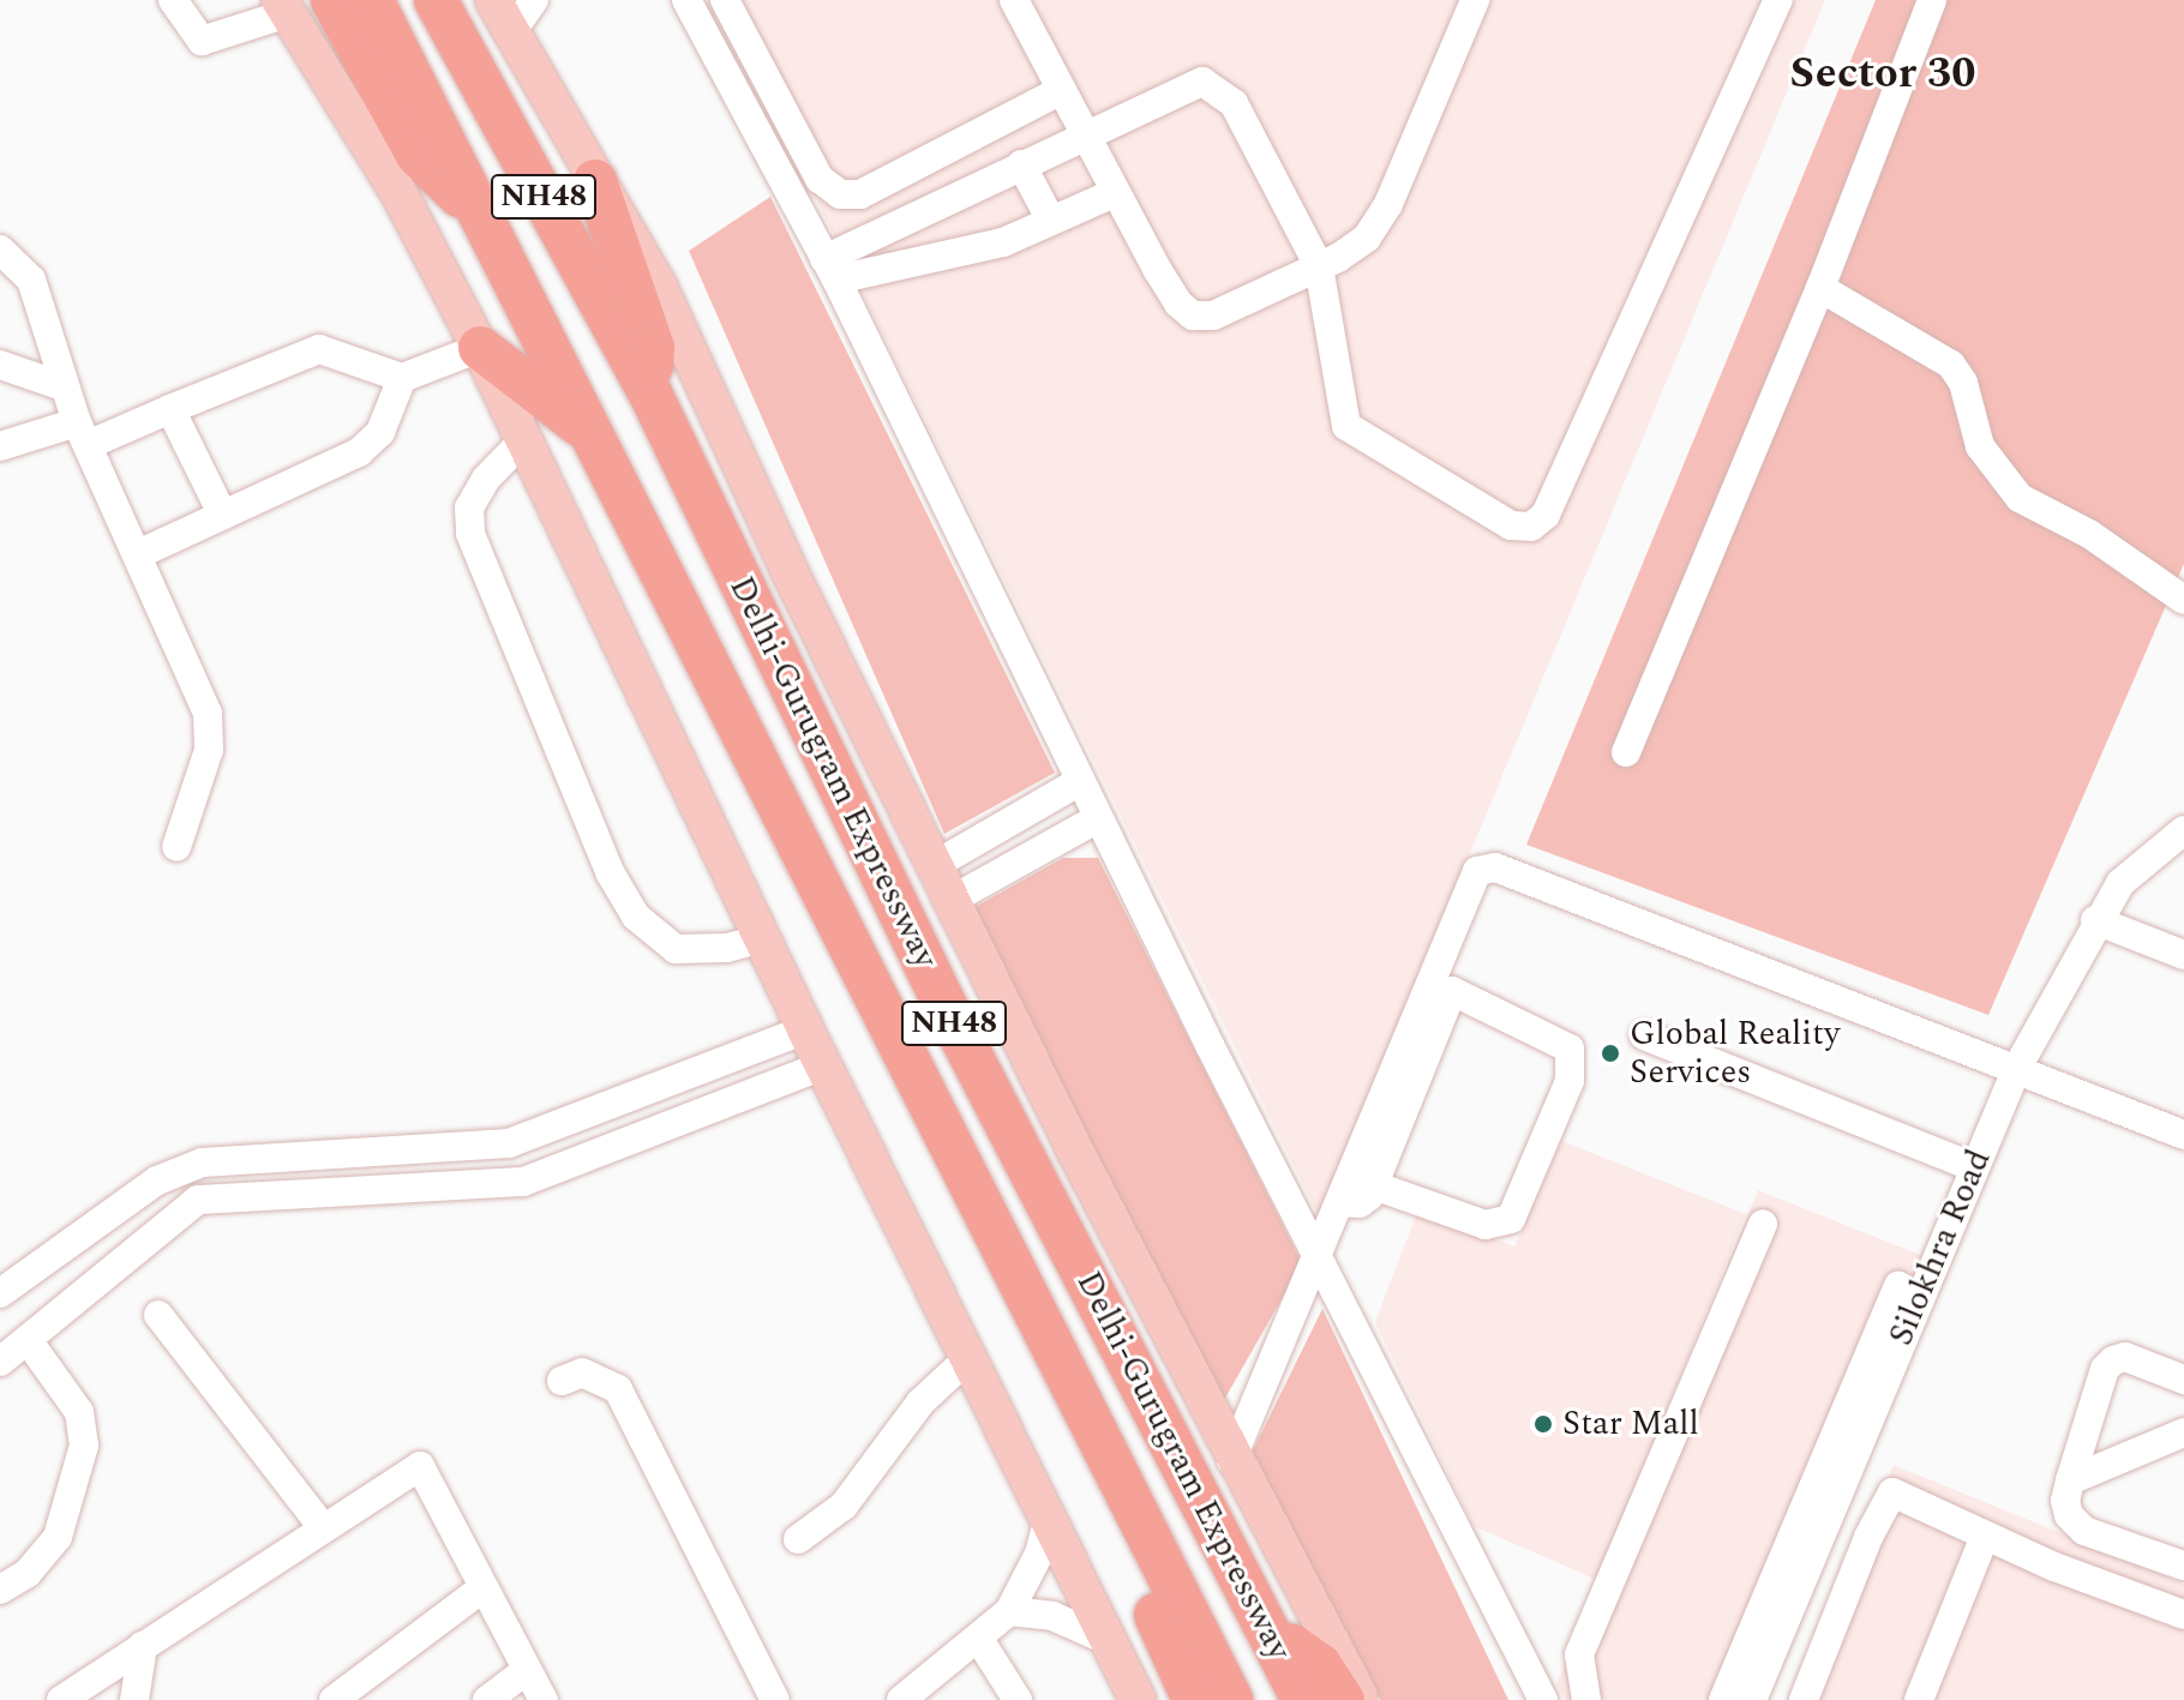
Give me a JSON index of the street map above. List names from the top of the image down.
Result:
{
  "streets": {
    "highway": ["NH48", "Delhi-Gurugram Expressway"],
    "street": ["Silokhra Road"]
  },
  "districts": ["Sector 30"],
  "places": ["Global Reality Services", "Star Mall"]
}
